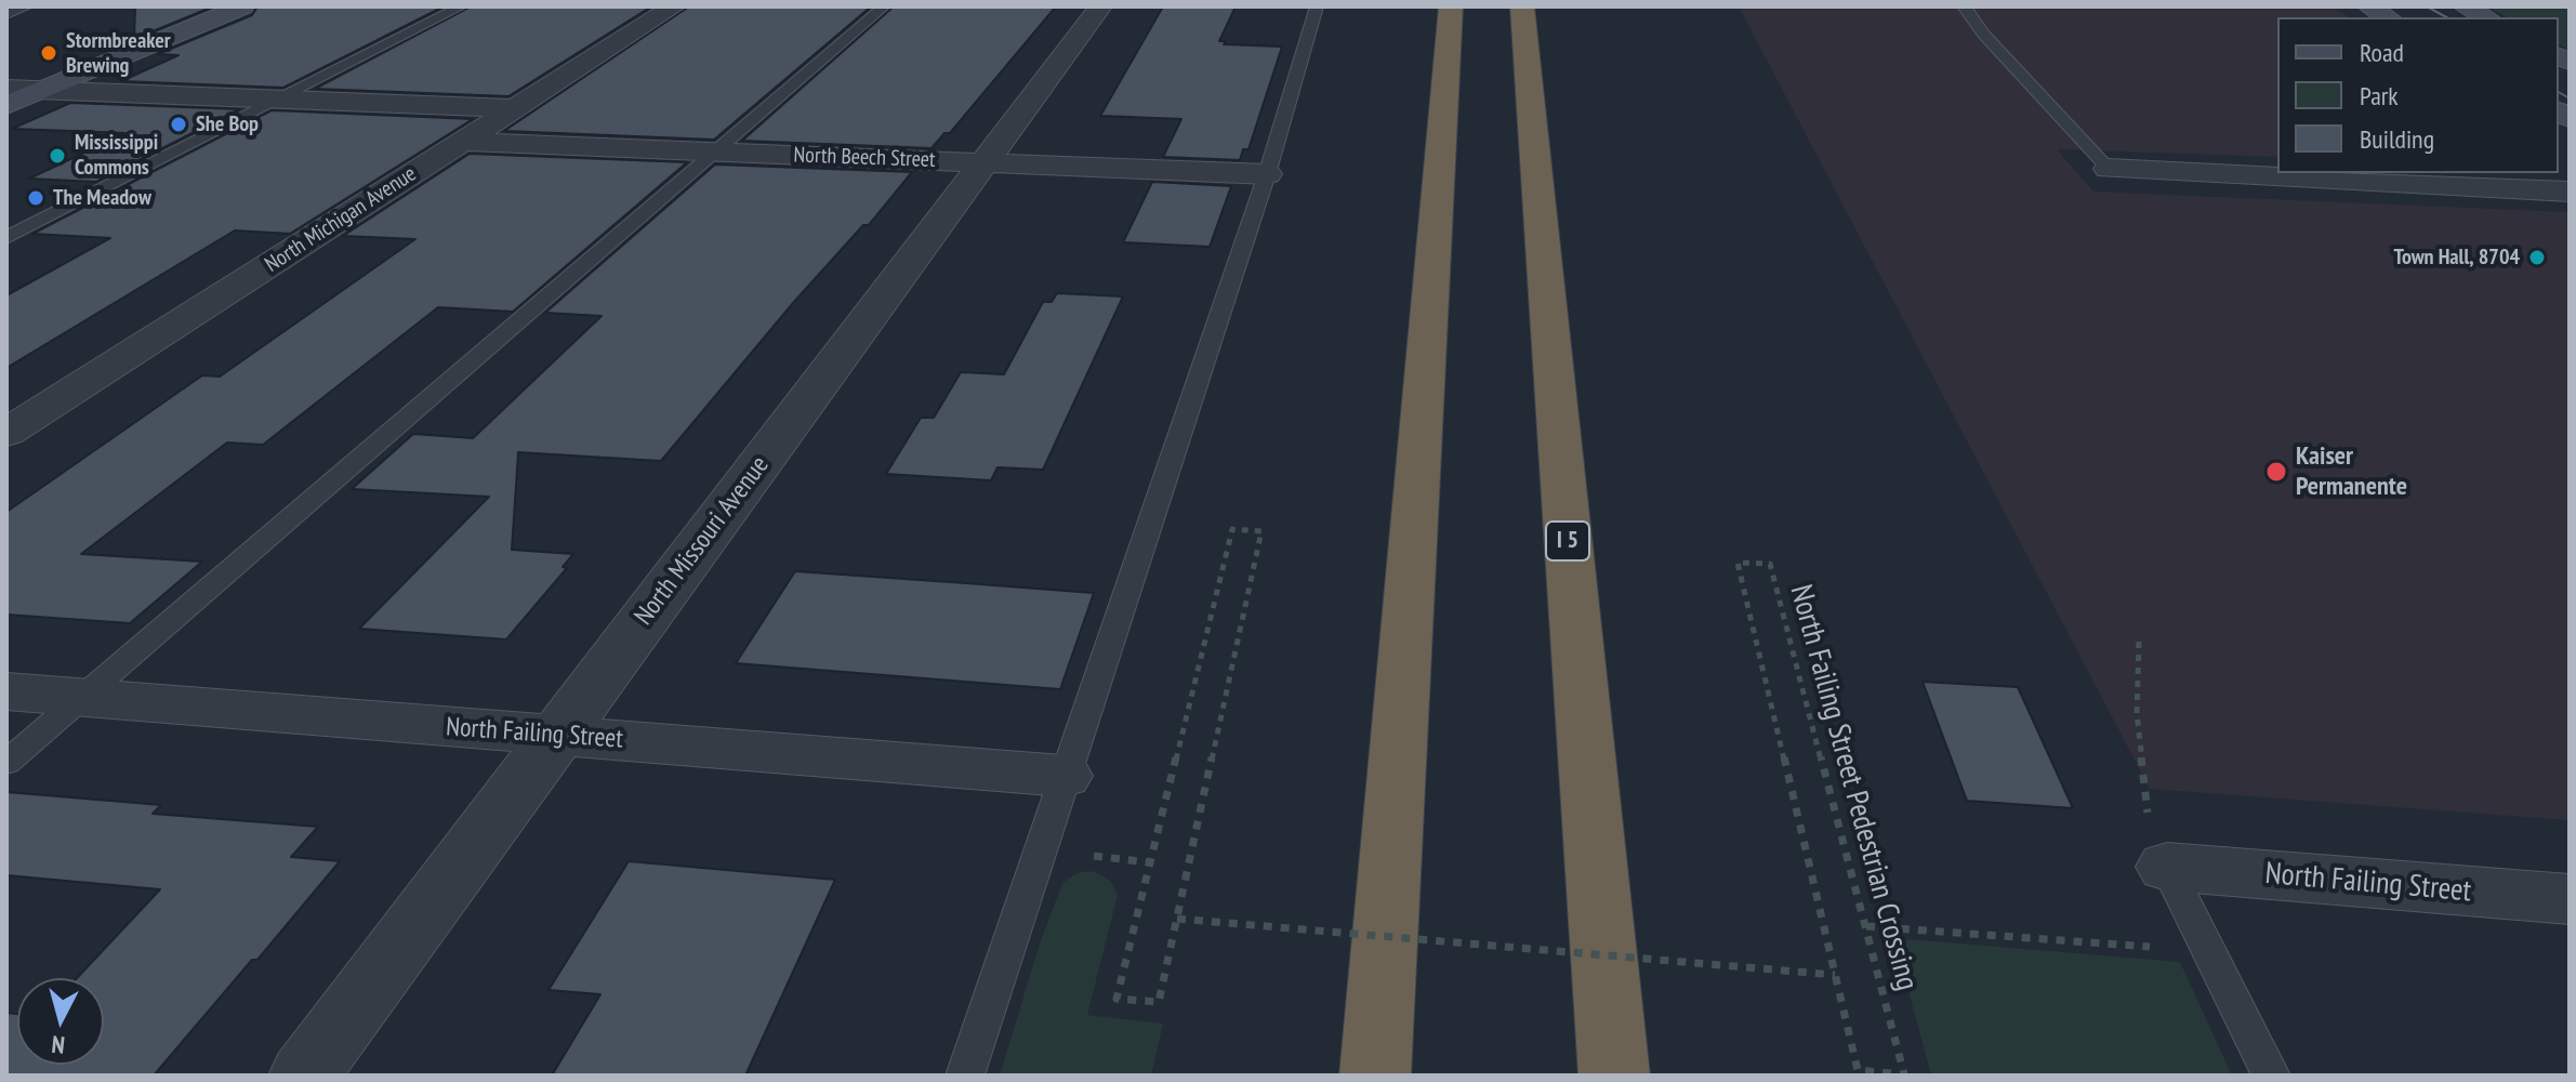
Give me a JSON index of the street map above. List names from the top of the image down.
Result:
{
  "streets": {
    "highway": ["I 5"],
    "street": [
      "North Beech Street",
      "North Michigan Avenue",
      "North Missouri Avenue",
      "North Failing Street"
    ],
    "path": ["North Failing Street Pedestrian Crossing"]
  },
  "crossings": [
    ["North Beech Street", "North Michigan Avenue"],
    ["North Beech Street", "North Missouri Avenue"],
    ["North Missouri Avenue", "North Failing Street"]
  ],
  "places": [
    "Stormbreaker Brewing",
    "She Bop",
    "Mississippi Commons",
    "The Meadow",
    "Town Hall, 8704",
    "Kaiser Permanente"
  ],
  "legend": ["Road", "Park", "Building"],
  "north": "bottom"
}
